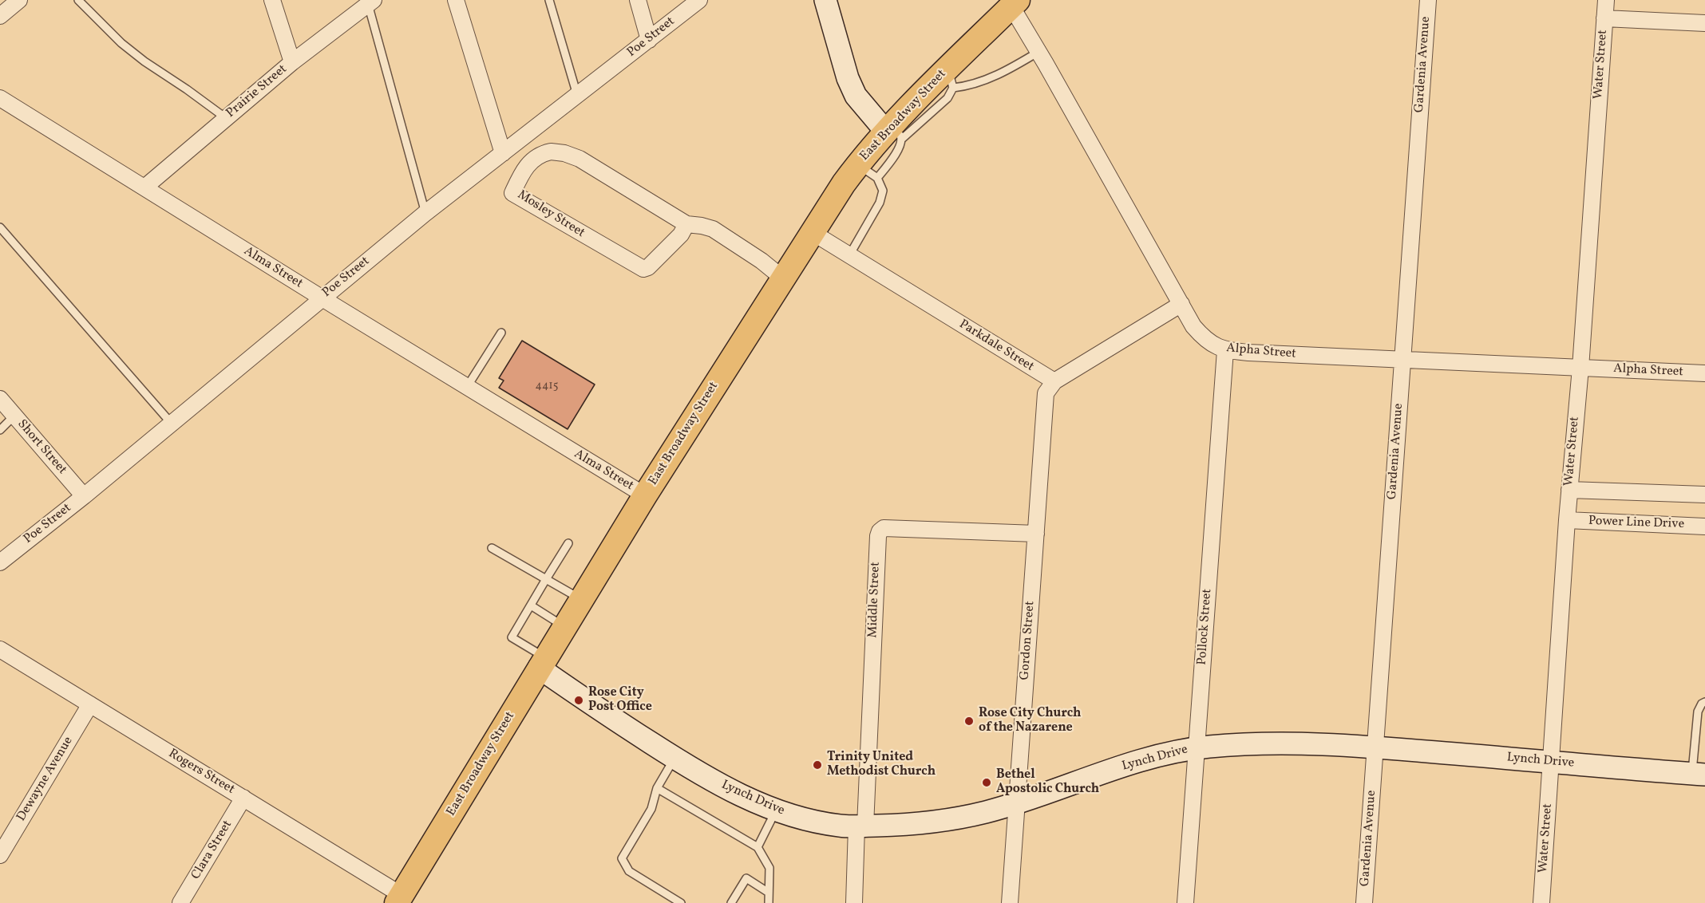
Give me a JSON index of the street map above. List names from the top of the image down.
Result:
{
  "streets": {
    "main road": ["East Broadway Street", "Lynch Drive"],
    "street": [
      "Poe Street",
      "Gardenia Avenue",
      "Water Street",
      "Prairie Street",
      "Mosley Street",
      "Alma Street",
      "Parkdale Street",
      "Alpha Street",
      "Short Street",
      "Power Line Drive",
      "Middle Street",
      "Pollock Street",
      "Gordon Street",
      "Rogers Street",
      "Dewayne Avenue",
      "Clara Street"
    ]
  },
  "crossings": [
    ["Poe Street", "Alma Street"],
    ["Poe Street", "Short Street"],
    ["Gardenia Avenue", "Alpha Street"],
    ["Gardenia Avenue", "Lynch Drive"],
    ["Water Street", "Alpha Street"],
    ["Water Street", "Power Line Drive"],
    ["Water Street", "Lynch Drive"],
    ["Prairie Street", "Alma Street"],
    ["East Broadway Street", "Mosley Street"],
    ["East Broadway Street", "Alma Street"],
    ["East Broadway Street", "Parkdale Street"],
    ["East Broadway Street", "Alpha Street"],
    ["East Broadway Street", "Lynch Drive"],
    ["East Broadway Street", "Rogers Street"],
    ["Parkdale Street", "Gordon Street"],
    ["Alpha Street", "Pollock Street"],
    ["Middle Street", "Gordon Street"],
    ["Middle Street", "Lynch Drive"],
    ["Pollock Street", "Lynch Drive"],
    ["Gordon Street", "Lynch Drive"],
    ["Rogers Street", "Dewayne Avenue"],
    ["Rogers Street", "Clara Street"]
  ],
  "places": [
    "Rose City Post Office",
    "Rose City Church of the Nazarene",
    "Trinity United Methodist Church",
    "Bethel Apostolic Church"
  ],
  "house_numbers": ["4415"]
}
